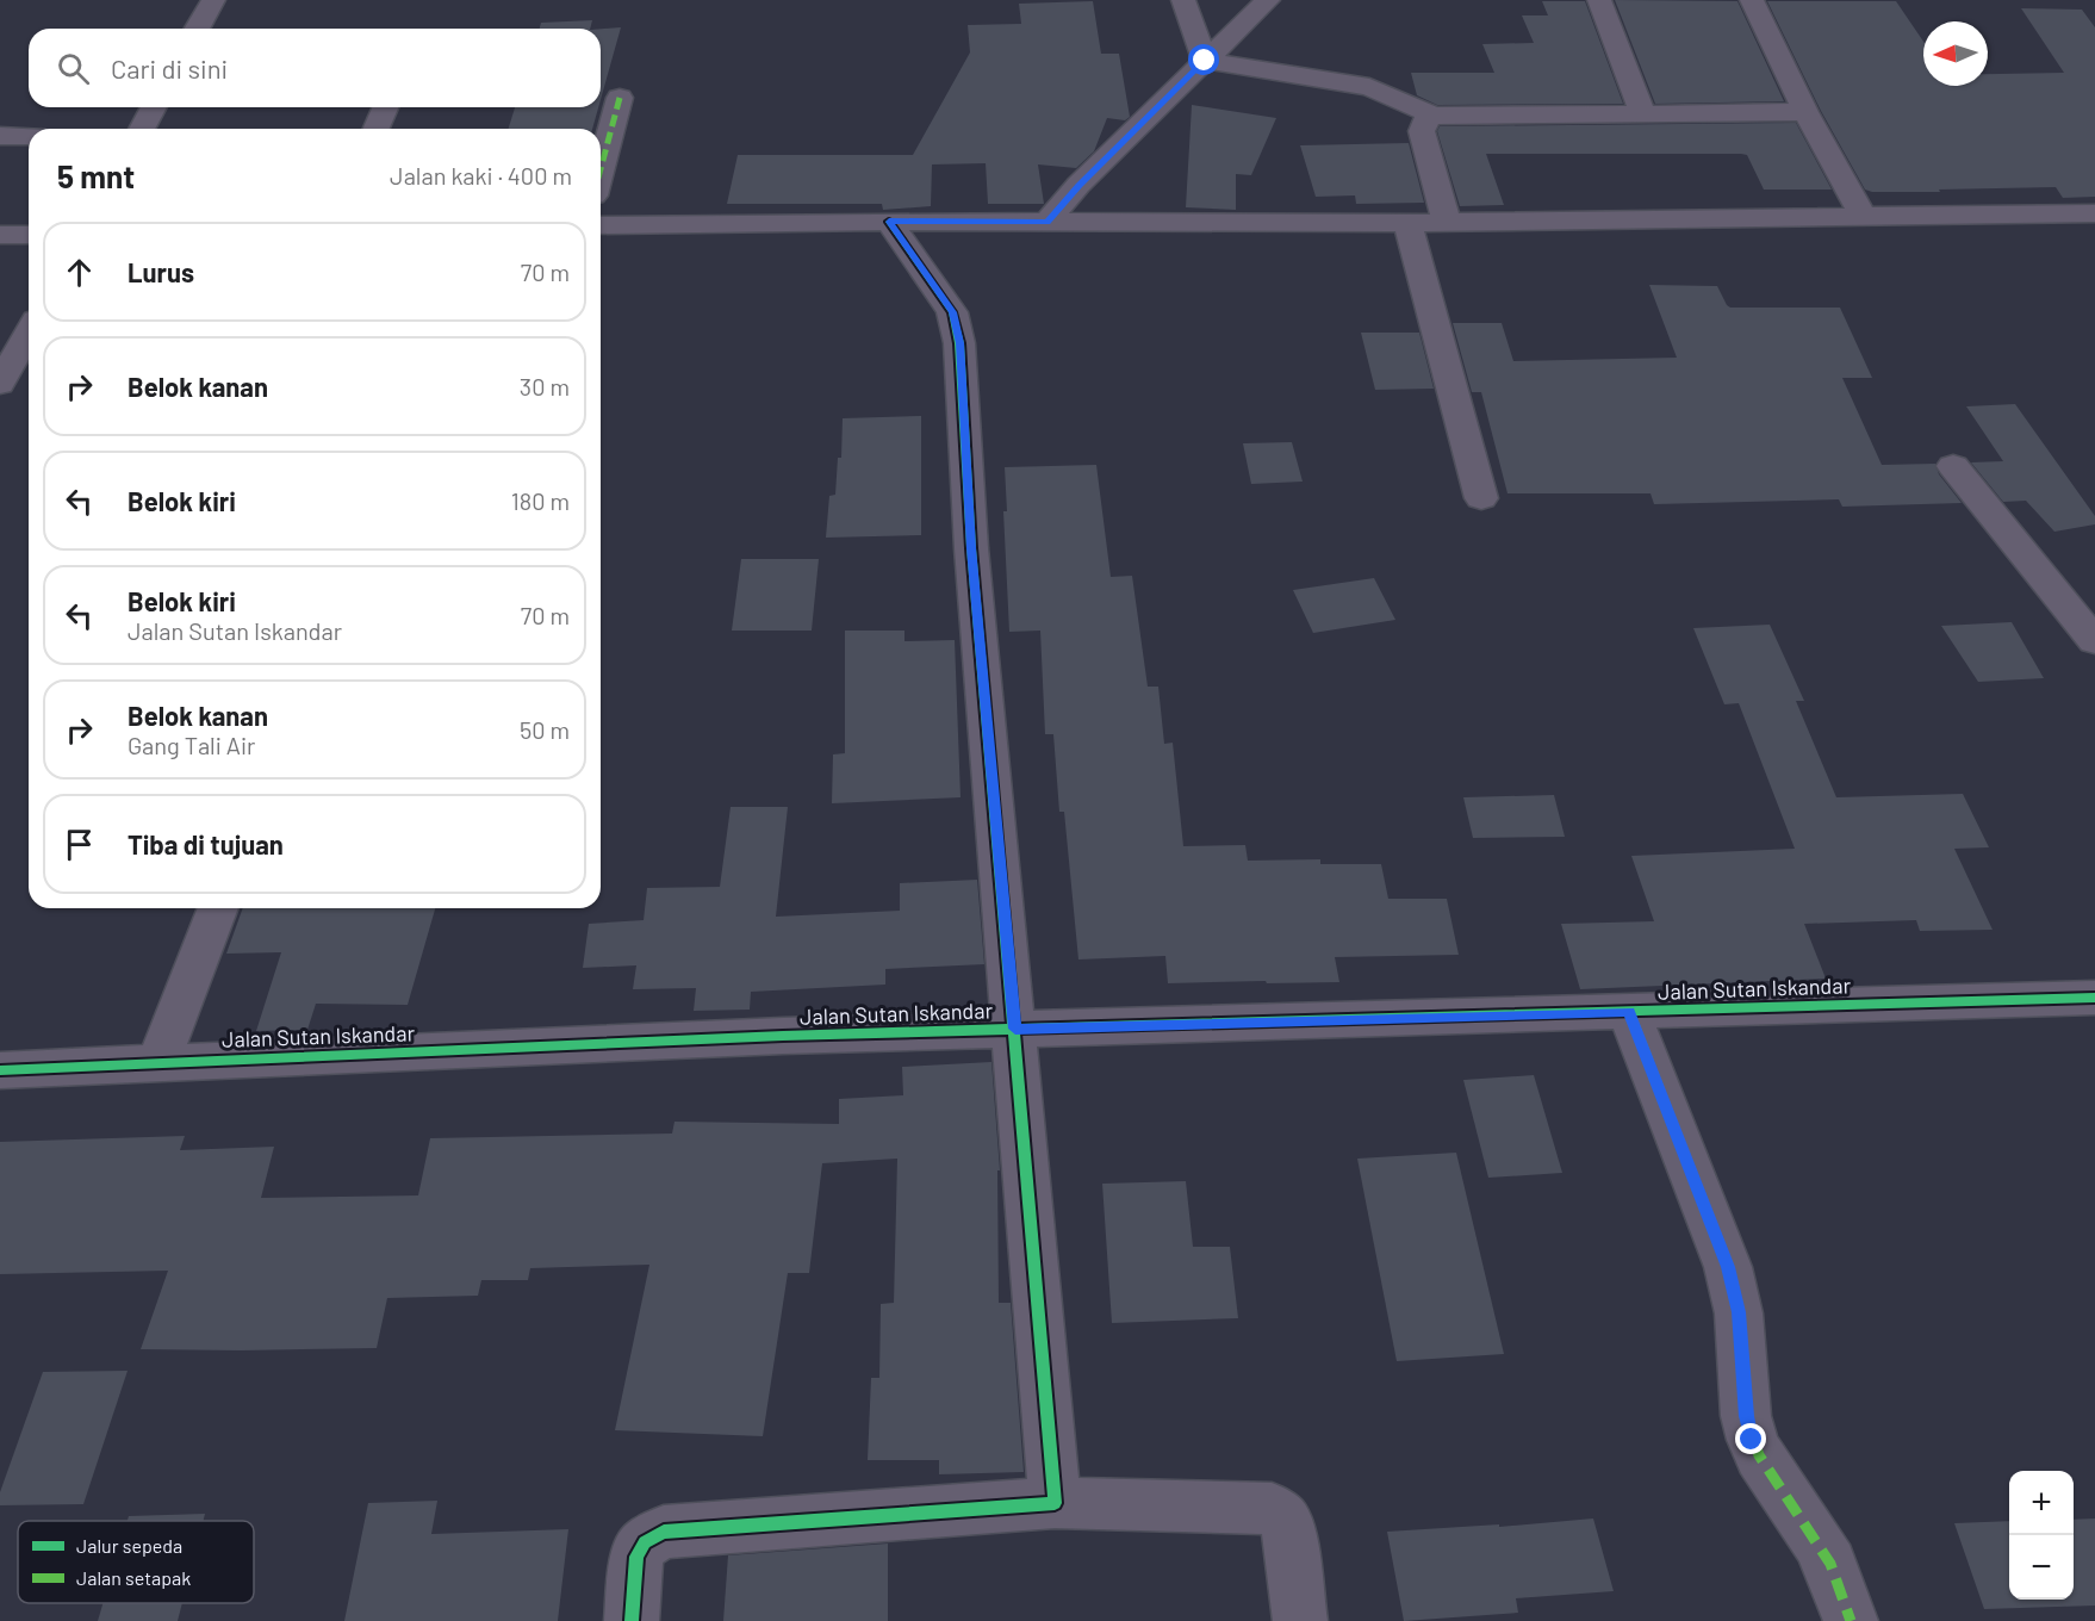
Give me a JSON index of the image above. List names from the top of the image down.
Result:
{
  "streets": {
    "street": ["Jalan Sutan Iskandar"]
  },
  "legend": ["Jalur sepeda", "Jalan setapak"],
  "north": "left",
  "page": {
    "search": "Cari di sini",
    "heading": ["5 mnt", "Jalan kaki · 400 m"],
    "list": [
      ["Lurus", "70 m"],
      ["Belok kanan", "30 m"],
      ["Belok kiri", "180 m"],
      ["Belok kiri", "Jalan Sutan Iskandar", "70 m"],
      ["Belok kanan", "Gang Tali Air", "50 m"],
      "Tiba di tujuan"
    ],
    "map_buttons": ["+", "−"]
  }
}
